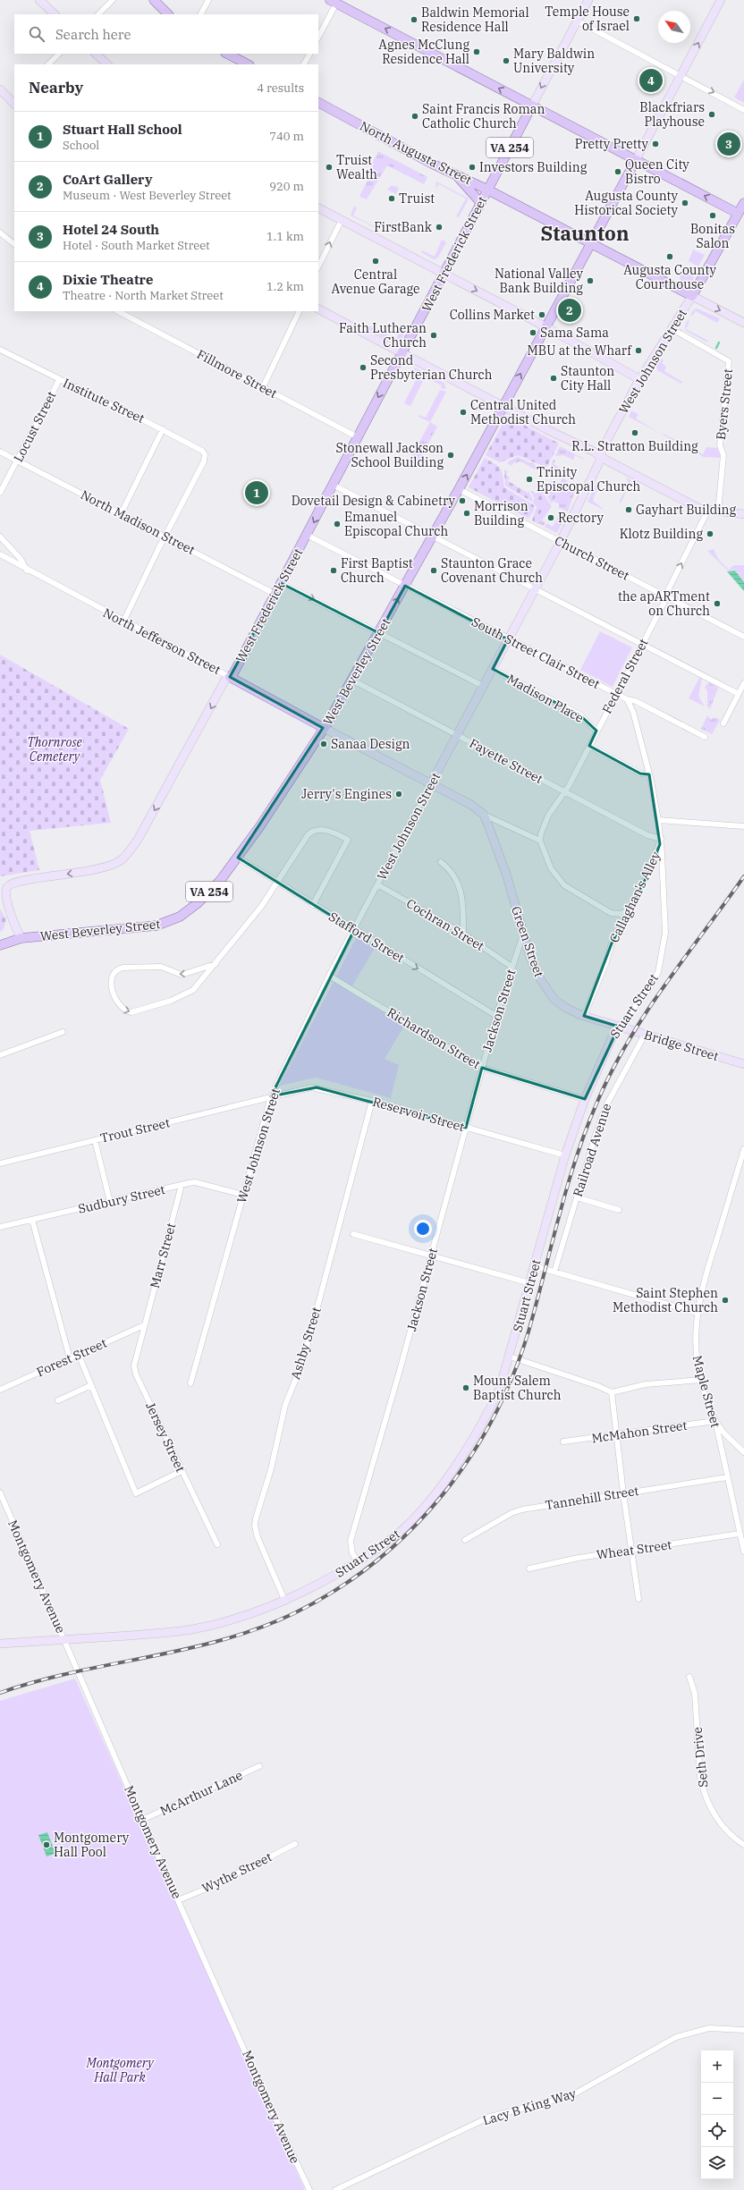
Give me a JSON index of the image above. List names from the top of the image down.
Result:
{
  "streets": {
    "main road": [
      "VA 254",
      "North Augusta Street",
      "West Frederick Street",
      "North Jefferson Street",
      "West Beverley Street"
    ],
    "street": [
      "West Johnson Street",
      "Fillmore Street",
      "Institute Street",
      "Byers Street",
      "Locust Street",
      "North Madison Street",
      "Church Street",
      "South Street Clair Street",
      "Federal Street",
      "Madison Place",
      "Fayette Street",
      "Callaghan's Alley",
      "Cochran Street",
      "Stafford Street",
      "Green Street",
      "Stuart Street",
      "Jackson Street",
      "Richardson Street",
      "Bridge Street",
      "Reservoir Street",
      "Trout Street",
      "Railroad Avenue",
      "Sudbury Street",
      "Marr Street",
      "Ashby Street",
      "Forest Street",
      "Maple Street",
      "McMahon Street",
      "Jersey Street",
      "Tannehill Street",
      "Wheat Street",
      "Montgomery Avenue",
      "Seth Drive",
      "McArthur Lane",
      "Wythe Street",
      "Lacy B King Way"
    ]
  },
  "crossings": [
    ["VA 254", "North Augusta Street"],
    ["VA 254", "West Frederick Street"],
    ["VA 254", "West Beverley Street"],
    ["North Augusta Street", "West Frederick Street"],
    ["North Augusta Street", "West Johnson Street"],
    ["North Augusta Street", "West Beverley Street"],
    ["West Frederick Street", "Fillmore Street"],
    ["West Frederick Street", "North Madison Street"],
    ["West Frederick Street", "North Jefferson Street"],
    ["West Frederick Street", "South Street Clair Street"],
    ["West Frederick Street", "West Beverley Street"],
    ["West Johnson Street", "Byers Street"],
    ["West Johnson Street", "Church Street"],
    ["West Johnson Street", "South Street Clair Street"],
    ["West Johnson Street", "Madison Place"],
    ["West Johnson Street", "Fayette Street"],
    ["West Johnson Street", "Cochran Street"],
    ["West Johnson Street", "Stafford Street"],
    ["West Johnson Street", "Richardson Street"],
    ["West Johnson Street", "Reservoir Street"],
    ["West Johnson Street", "Trout Street"],
    ["West Johnson Street", "Sudbury Street"],
    ["Institute Street", "Locust Street"],
    ["Institute Street", "North Madison Street"],
    ["Locust Street", "North Madison Street"],
    ["Church Street", "West Beverley Street"],
    ["Church Street", "Federal Street"],
    ["North Jefferson Street", "West Beverley Street"],
    ["South Street Clair Street", "West Beverley Street"],
    ["South Street Clair Street", "Federal Street"],
    ["South Street Clair Street", "Stuart Street"],
    ["West Beverley Street", "Fayette Street"],
    ["West Beverley Street", "Stafford Street"],
    ["Federal Street", "Madison Place"],
    ["Federal Street", "Fayette Street"],
    ["Fayette Street", "Callaghan's Alley"],
    ["Fayette Street", "Stuart Street"],
    ["Callaghan's Alley", "Green Street"],
    ["Callaghan's Alley", "Stuart Street"],
    ["Cochran Street", "Jackson Street"],
    ["Stafford Street", "Jackson Street"],
    ["Green Street", "Stuart Street"],
    ["Green Street", "Jackson Street"],
    ["Green Street", "Bridge Street"],
    ["Stuart Street", "Jackson Street"],
    ["Stuart Street", "Richardson Street"],
    ["Stuart Street", "Bridge Street"],
    ["Stuart Street", "Reservoir Street"],
    ["Stuart Street", "Ashby Street"],
    ["Stuart Street", "Montgomery Avenue"],
    ["Jackson Street", "Richardson Street"],
    ["Jackson Street", "Reservoir Street"],
    ["Bridge Street", "Railroad Avenue"],
    ["Reservoir Street", "Trout Street"],
    ["Reservoir Street", "Ashby Street"],
    ["Sudbury Street", "Marr Street"],
    ["Marr Street", "Forest Street"],
    ["Marr Street", "Jersey Street"],
    ["Forest Street", "Jersey Street"],
    ["Maple Street", "McMahon Street"],
    ["Maple Street", "Tannehill Street"],
    ["Maple Street", "Wheat Street"],
    ["Montgomery Avenue", "McArthur Lane"],
    ["Montgomery Avenue", "Wythe Street"]
  ],
  "one_way": ["West Frederick Street", "Stafford Street"],
  "districts": ["Staunton"],
  "parks": ["Thornrose Cemetery", "Montgomery Hall Park"],
  "places": [
    "Temple House of Israel",
    "Baldwin Memorial Residence Hall",
    "Agnes McClung Residence Hall",
    "Mary Baldwin University",
    "Blackfriars Playhouse",
    "Saint Francis Roman Catholic Church",
    "Pretty Pretty",
    "Truist Wealth",
    "Investors Building",
    "Queen City Bistro",
    "Truist",
    "Augusta County Historical Society",
    "Bonitas Salon",
    "FirstBank",
    "Augusta County Courthouse",
    "Central Avenue Garage",
    "National Valley Bank Building",
    "Collins Market",
    "Sama Sama",
    "Faith Lutheran Church",
    "MBU at the Wharf",
    "Second Presbyterian Church",
    "Staunton City Hall",
    "Central United Methodist Church",
    "R.L. Stratton Building",
    "Stonewall Jackson School Building",
    "Trinity Episcopal Church",
    "Dovetail Design & Cabinetry",
    "Gayhart Building",
    "Morrison Building",
    "Rectory",
    "Emanuel Episcopal Church",
    "Klotz Building",
    "First Baptist Church",
    "Staunton Grace Covenant Church",
    "the apARTment on Church",
    "Sanaa Design",
    "Jerry's Engines",
    "Saint Stephen Methodist Church",
    "Mount Salem Baptist Church",
    "Montgomery Hall Pool"
  ],
  "north": "top left",
  "page": {
    "search": "Search here",
    "heading": ["Nearby", "4 results"],
    "pins": [
      "4",
      "3",
      "2",
      "1"
    ],
    "list": [
      {
        "mark": "1",
        "name": "Stuart Hall School",
        "note": "School",
        "value": "740 m"
      },
      {
        "mark": "2",
        "name": "CoArt Gallery",
        "note": "Museum · West Beverley Street",
        "value": "920 m"
      },
      {
        "mark": "3",
        "name": "Hotel 24 South",
        "note": "Hotel · South Market Street",
        "value": "1.1 km"
      },
      {
        "mark": "4",
        "name": "Dixie Theatre",
        "note": "Theatre · North Market Street",
        "value": "1.2 km"
      }
    ],
    "map_buttons": ["+", "−"]
  }
}
